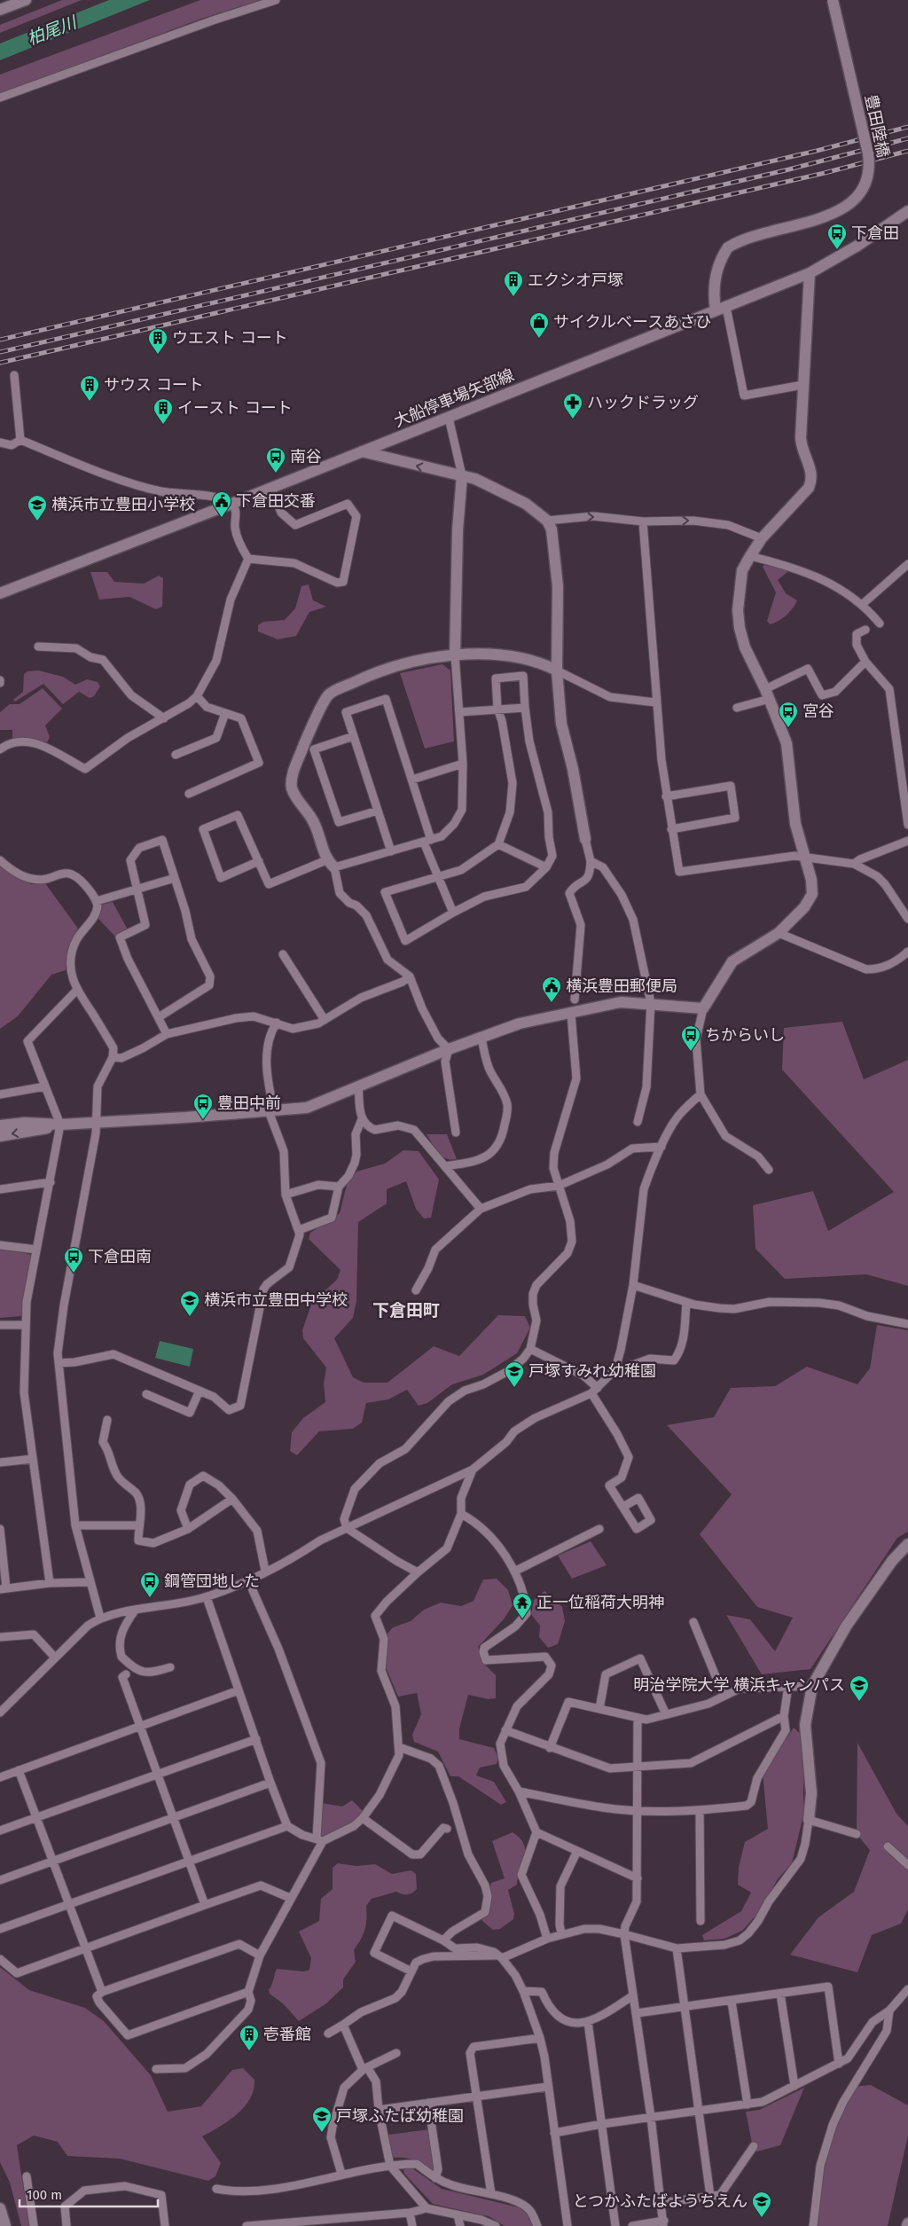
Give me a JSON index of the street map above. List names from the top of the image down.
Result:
{
  "streets": {
    "street": ["豊田陸橋", "大船停車場矢部線"]
  },
  "crossings": [
    ["豊田陸橋", "大船停車場矢部線"]
  ],
  "districts": ["下倉田町"],
  "water": ["柏尾川"],
  "places": {
    "bus stop": [
      "下倉田",
      "南谷",
      "宮谷",
      "ちからいし",
      "豊田中前",
      "下倉田南",
      "鋼管団地した"
    ],
    "building": [
      "エクシオ戸塚",
      "ウエスト コート",
      "サウス コート",
      "イースト コート",
      "壱番館"
    ],
    "shop": ["サイクルベースあさひ"],
    "pharmacy": ["ハックドラッグ"],
    "public building": ["下倉田交番", "横浜豊田郵便局"],
    "school or university": [
      "横浜市立豊田小学校",
      "横浜市立豊田中学校",
      "戸塚すみれ幼稚園",
      "明治学院大学 横浜キャンパス",
      "戸塚ふたば幼稚園",
      "とつかふたばようちえん"
    ],
    "temple": ["正一位稲荷大明神"]
  },
  "scale_bar": "100 m"
}
